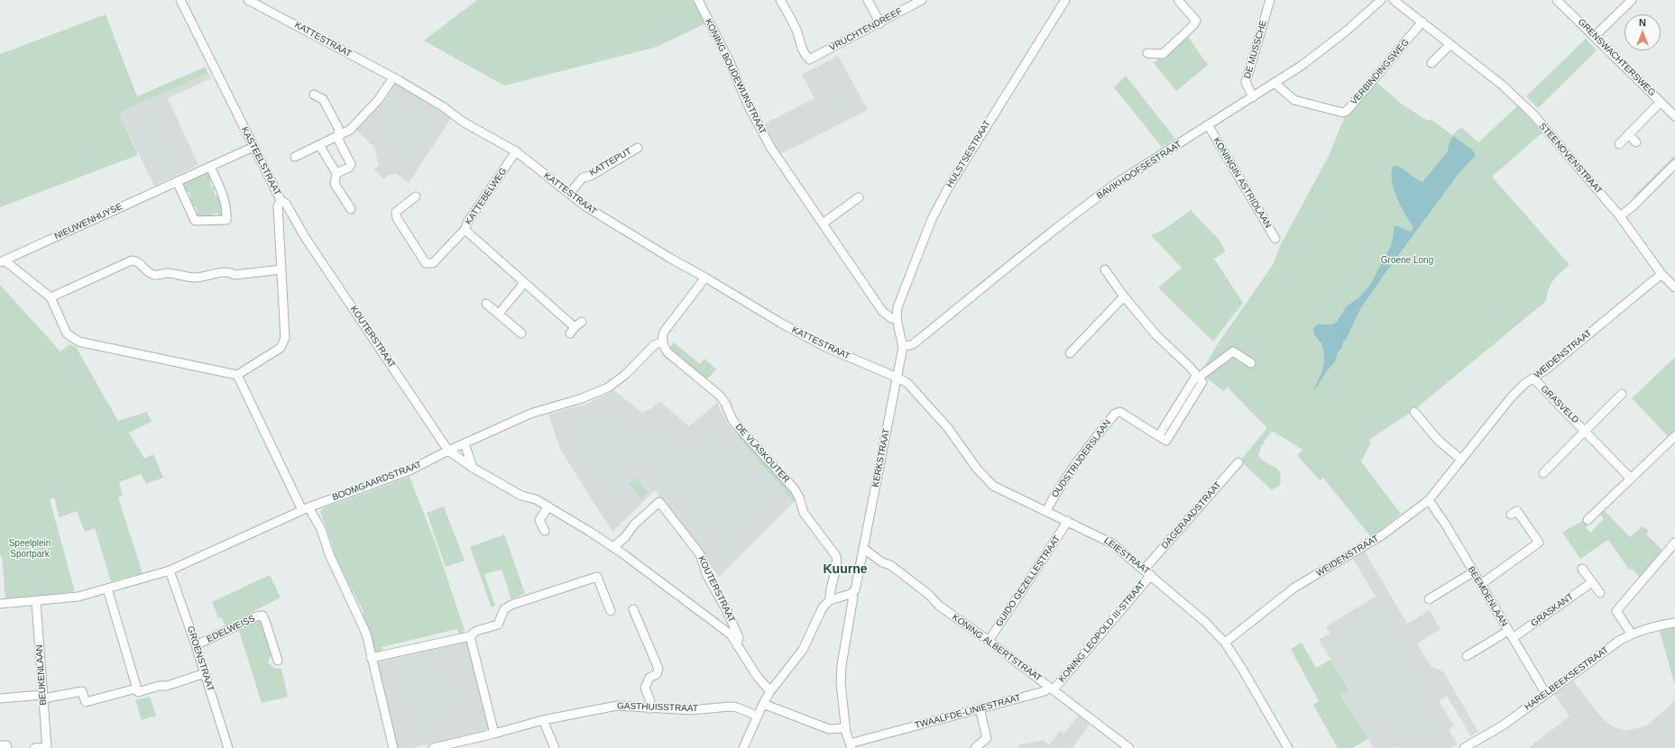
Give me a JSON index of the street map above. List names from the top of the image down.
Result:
{
  "streets": {
    "street": [
      "VRUCHTENDREEF",
      "KATTESTRAAT",
      "DE MUSSCHE",
      "GRENSWACHTERSWEG",
      "VERBINDINGSWEG",
      "KONING BOUDEWIJNSTRAAT",
      "HULSTSESTRAAT",
      "STEENOVENSTRAAT",
      "KASTEELSTRAAT",
      "KATTEPUT",
      "BAVIKHOOFSESTRAAT",
      "KONINGIN ASTRIDLAAN",
      "KATTEBELWEG",
      "NIEUWENHUYSE",
      "KOUTERSTRAAT",
      "WEIDENSTRAAT",
      "GRASVELD",
      "DE VLASKOUTER",
      "KERKSTRAAT",
      "OUDSTRIJDERSLAAN",
      "BOOMGAARDSTRAAT",
      "DAGERAADSTRAAT",
      "LEIESTRAAT",
      "GUIDO GEZELLESTRAAT",
      "BEEMDENLAAN",
      "GRASKANT",
      "EDELWEISS",
      "KONING LEOPOLD III-STRAAT",
      "KONING ALBERTSTRAAT",
      "GROENSTRAAT",
      "BEUKENLAAN",
      "HARELBEEKSESTRAAT",
      "GASTHUISSTRAAT",
      "TWAALFDE-LINIESTRAAT"
    ]
  },
  "crossings": [
    ["KATTESTRAAT", "KATTEPUT"],
    ["KATTESTRAAT", "KATTEBELWEG"],
    ["KATTESTRAAT", "KERKSTRAAT"],
    ["KATTESTRAAT", "LEIESTRAAT"],
    ["DE MUSSCHE", "BAVIKHOOFSESTRAAT"],
    ["VERBINDINGSWEG", "STEENOVENSTRAAT"],
    ["VERBINDINGSWEG", "BAVIKHOOFSESTRAAT"],
    ["KONING BOUDEWIJNSTRAAT", "HULSTSESTRAAT"],
    ["KONING BOUDEWIJNSTRAAT", "KERKSTRAAT"],
    ["HULSTSESTRAAT", "KERKSTRAAT"],
    ["STEENOVENSTRAAT", "WEIDENSTRAAT"],
    ["KASTEELSTRAAT", "NIEUWENHUYSE"],
    ["KASTEELSTRAAT", "KOUTERSTRAAT"],
    ["BAVIKHOOFSESTRAAT", "KONINGIN ASTRIDLAAN"],
    ["BAVIKHOOFSESTRAAT", "KERKSTRAAT"],
    ["KOUTERSTRAAT", "BOOMGAARDSTRAAT"],
    ["WEIDENSTRAAT", "GRASVELD"],
    ["WEIDENSTRAAT", "LEIESTRAAT"],
    ["WEIDENSTRAAT", "BEEMDENLAAN"],
    ["DE VLASKOUTER", "BOOMGAARDSTRAAT"],
    ["KERKSTRAAT", "LEIESTRAAT"],
    ["KERKSTRAAT", "KONING ALBERTSTRAAT"],
    ["KERKSTRAAT", "TWAALFDE-LINIESTRAAT"],
    ["OUDSTRIJDERSLAAN", "LEIESTRAAT"],
    ["BOOMGAARDSTRAAT", "GROENSTRAAT"],
    ["BOOMGAARDSTRAAT", "BEUKENLAAN"],
    ["DAGERAADSTRAAT", "LEIESTRAAT"],
    ["LEIESTRAAT", "GUIDO GEZELLESTRAAT"],
    ["LEIESTRAAT", "KONING LEOPOLD III-STRAAT"],
    ["GUIDO GEZELLESTRAAT", "KONING ALBERTSTRAAT"],
    ["BEEMDENLAAN", "GRASKANT"],
    ["BEEMDENLAAN", "HARELBEEKSESTRAAT"],
    ["EDELWEISS", "GROENSTRAAT"],
    ["KONING LEOPOLD III-STRAAT", "KONING ALBERTSTRAAT"],
    ["KONING LEOPOLD III-STRAAT", "TWAALFDE-LINIESTRAAT"],
    ["KONING ALBERTSTRAAT", "TWAALFDE-LINIESTRAAT"]
  ],
  "districts": ["Kuurne"],
  "parks": ["Groene Long", "Speelplein Sportpark"],
  "north": "top"
}
